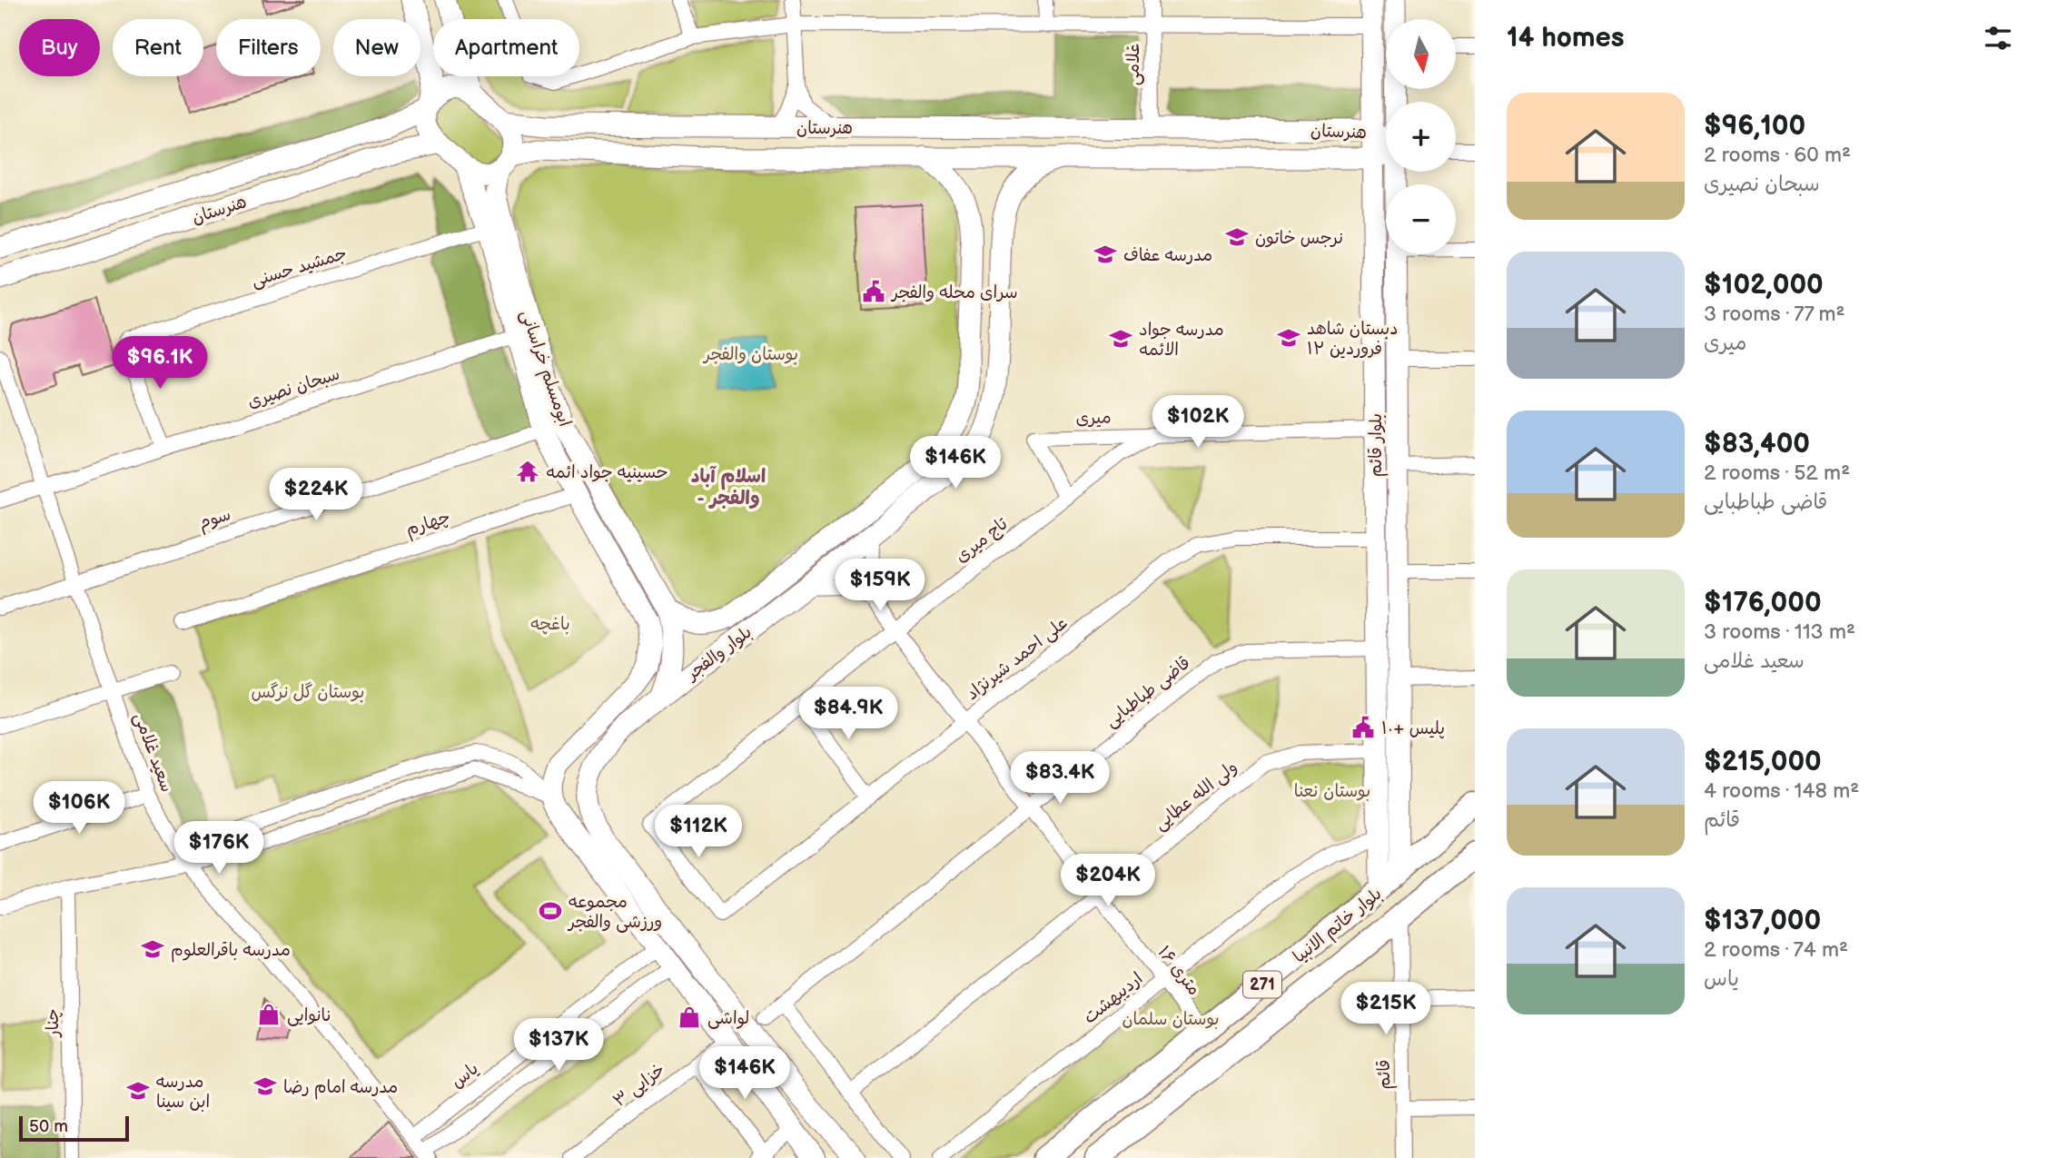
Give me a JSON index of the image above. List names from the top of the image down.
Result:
{
  "streets": {
    "main road": [
      "هنرستان",
      "ابومسلم خراسانی",
      "بلوار قائم",
      "بلوار والفجر",
      "بلوار خاتم الانبیا",
      "271"
    ],
    "street": [
      "غلامی",
      "جمشید حسنی",
      "سبحان نصیری",
      "میری",
      "سوم",
      "چهارم",
      "تاج میری",
      "علی احمد شیرنژاد",
      "قاضی طباطبایی",
      "سعید غلامی",
      "ولی الله عطایی",
      "۱۶ متری",
      "اردیبهشت",
      "چنار",
      "یاس",
      "قائم",
      "خزایی ۳"
    ]
  },
  "crossings": [
    ["غلامی", "هنرستان"],
    ["هنرستان", "ابومسلم خراسانی"],
    ["هنرستان", "بلوار قائم"],
    ["هنرستان", "بلوار والفجر"],
    ["جمشید حسنی", "ابومسلم خراسانی"],
    ["جمشید حسنی", "سبحان نصیری"],
    ["ابومسلم خراسانی", "سبحان نصیری"],
    ["ابومسلم خراسانی", "سوم"],
    ["ابومسلم خراسانی", "چهارم"],
    ["ابومسلم خراسانی", "بلوار والفجر"],
    ["سبحان نصیری", "سعید غلامی"],
    ["میری", "بلوار قائم"],
    ["میری", "تاج میری"],
    ["بلوار قائم", "علی احمد شیرنژاد"],
    ["بلوار قائم", "قاضی طباطبایی"],
    ["بلوار قائم", "ولی الله عطایی"],
    ["بلوار قائم", "بلوار خاتم الانبیا"],
    ["بلوار قائم", "اردیبهشت"],
    ["سوم", "سعید غلامی"],
    ["تاج میری", "علی احمد شیرنژاد"],
    ["تاج میری", "۱۶ متری"],
    ["علی احمد شیرنژاد", "۱۶ متری"],
    ["قاضی طباطبایی", "۱۶ متری"],
    ["سعید غلامی", "یاس"],
    ["ولی الله عطایی", "۱۶ متری"],
    ["بلوار خاتم الانبیا", "۱۶ متری"],
    ["بلوار خاتم الانبیا", "قائم"],
    ["۱۶ متری", "اردیبهشت"]
  ],
  "districts": ["اسلام آباد - والفجر"],
  "parks": [
    "بوستان والفجر",
    "باغچه",
    "بوستان گل نرگس",
    "بوستان نعنا",
    "بوستان سلمان"
  ],
  "places": {
    "school or university": [
      "نرجس خاتون",
      "مدرسه عفاف",
      "دبستان شاهد ۱۲ فروردین",
      "مدرسه جواد الائمه",
      "مدرسه باقرالعلوم",
      "مدرسه امام رضا",
      "مدرسه ابن سینا"
    ],
    "public building": ["سرای محله والفجر", "پلیس +۱۰"],
    "temple": ["حسینیه جواد ائمه"],
    "sports": ["مجموعه ورزشی والفجر"],
    "shop": ["نانوایی", "لواشی"]
  },
  "scale_bar": "50 m",
  "north": "bottom",
  "page": {
    "heading": "14 homes",
    "map_buttons": ["+", "−"],
    "chip": [
      "Buy",
      "Rent",
      "Filters",
      "New",
      "Apartment"
    ],
    "list": [
      {
        "name": "$96,100",
        "note": "2 rooms · 60 m² · سبحان نصیری"
      },
      {
        "name": "$102,000",
        "note": "3 rooms · 77 m² · میری"
      },
      {
        "name": "$83,400",
        "note": "2 rooms · 52 m² · قاضی طباطبایی"
      },
      {
        "name": "$176,000",
        "note": "3 rooms · 113 m² · سعید غلامی"
      },
      {
        "name": "$215,000",
        "note": "4 rooms · 148 m² · قائم"
      },
      {
        "name": "$137,000",
        "note": "2 rooms · 74 m² · یاس"
      }
    ],
    "price": [
      "$96.1K",
      "$102K",
      "$146K",
      "$224K",
      "$159K",
      "$84.9K",
      "$83.4K",
      "$106K",
      "$112K",
      "$176K",
      "$204K",
      "$215K",
      "$137K",
      "$146K"
    ],
    "scale": "50 m"
  }
}
